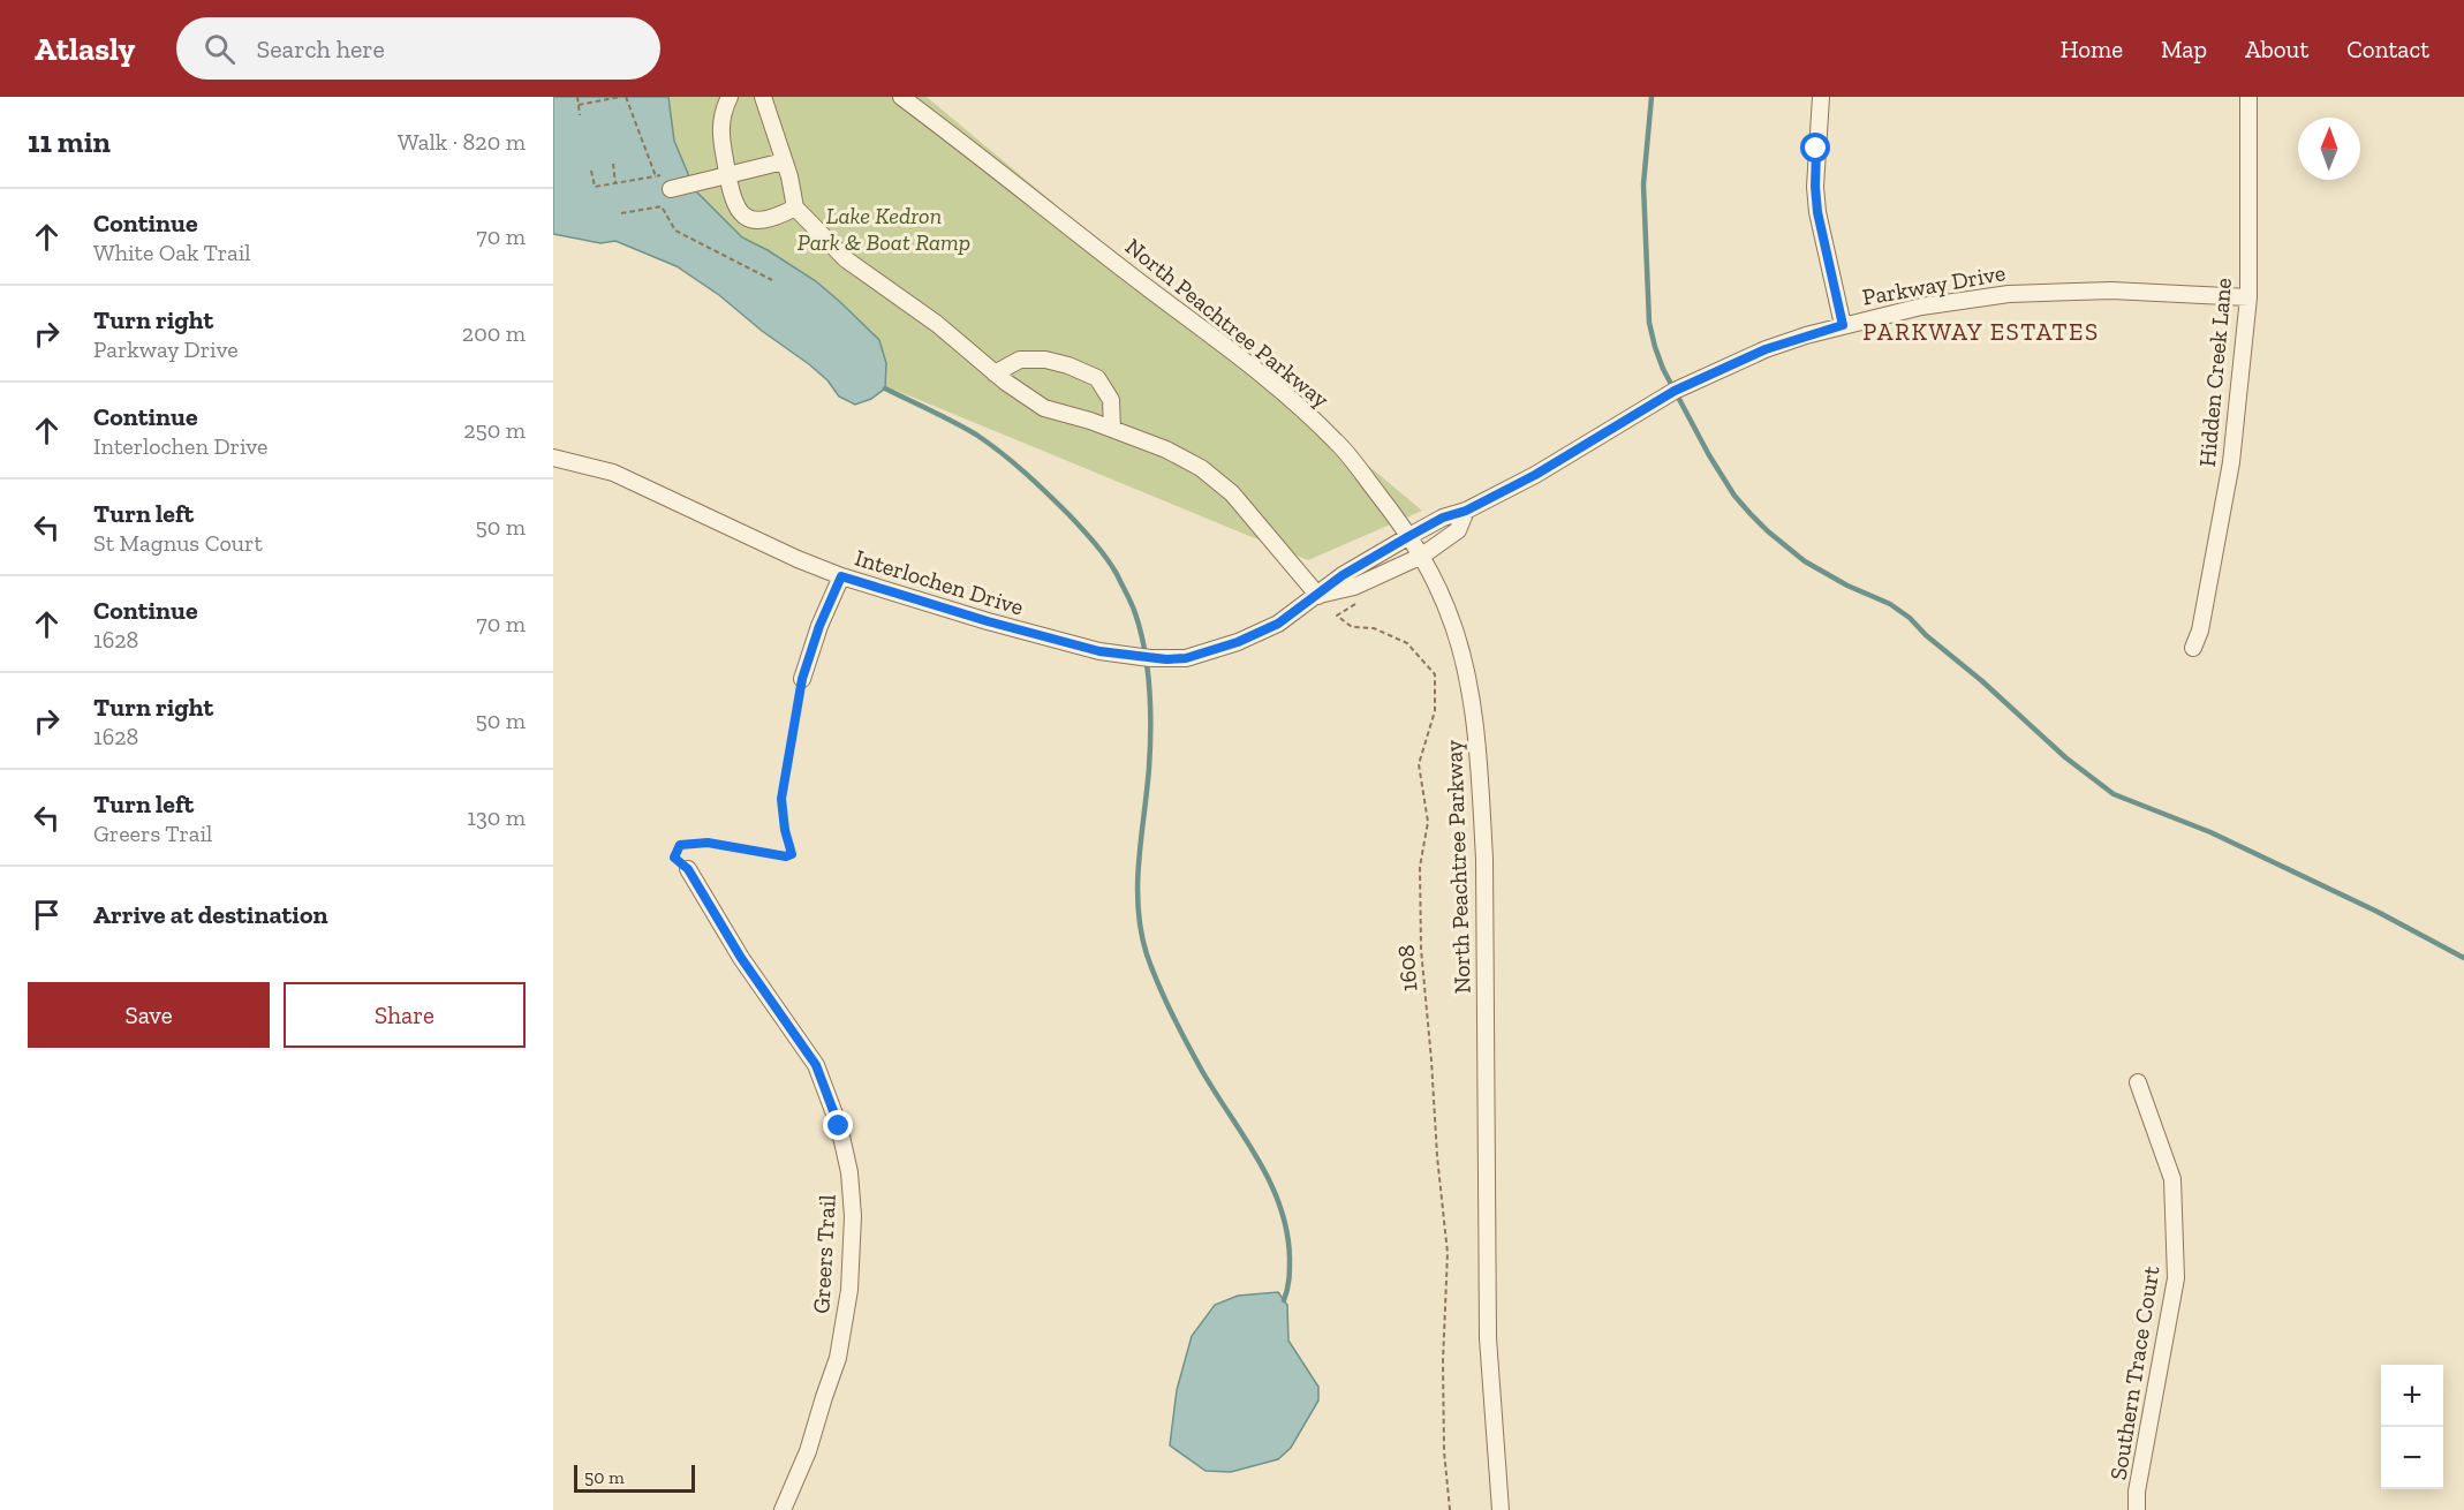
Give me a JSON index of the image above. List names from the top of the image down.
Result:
{
  "streets": {
    "street": [
      "Parkway Drive",
      "North Peachtree Parkway",
      "Hidden Creek Lane",
      "Interlochen Drive",
      "Greers Trail",
      "Southern Trace Court"
    ],
    "path": ["1608"]
  },
  "crossings": [
    ["Parkway Drive", "North Peachtree Parkway"],
    ["Parkway Drive", "Hidden Creek Lane"],
    ["Parkway Drive", "Interlochen Drive"],
    ["North Peachtree Parkway", "Interlochen Drive"]
  ],
  "districts": ["PARKWAY ESTATES"],
  "parks": ["Lake Kedron Park & Boat Ramp"],
  "scale_bar": "50 m",
  "north": "top",
  "page": {
    "header": "Atlasly",
    "search": "Search here",
    "nav": [
      "Home",
      "Map",
      "About",
      "Contact"
    ],
    "heading": ["11 min", "Walk · 820 m"],
    "list": [
      ["Continue", "White Oak Trail", "70 m"],
      ["Turn right", "Parkway Drive", "200 m"],
      ["Continue", "Interlochen Drive", "250 m"],
      ["Turn left", "St Magnus Court", "50 m"],
      ["Continue", "1628", "70 m"],
      ["Turn right", "1628", "50 m"],
      ["Turn left", "Greers Trail", "130 m"],
      "Arrive at destination"
    ],
    "buttons": ["Save", "Share"],
    "map_buttons": ["+", "−"],
    "scale": "50 m"
  }
}
